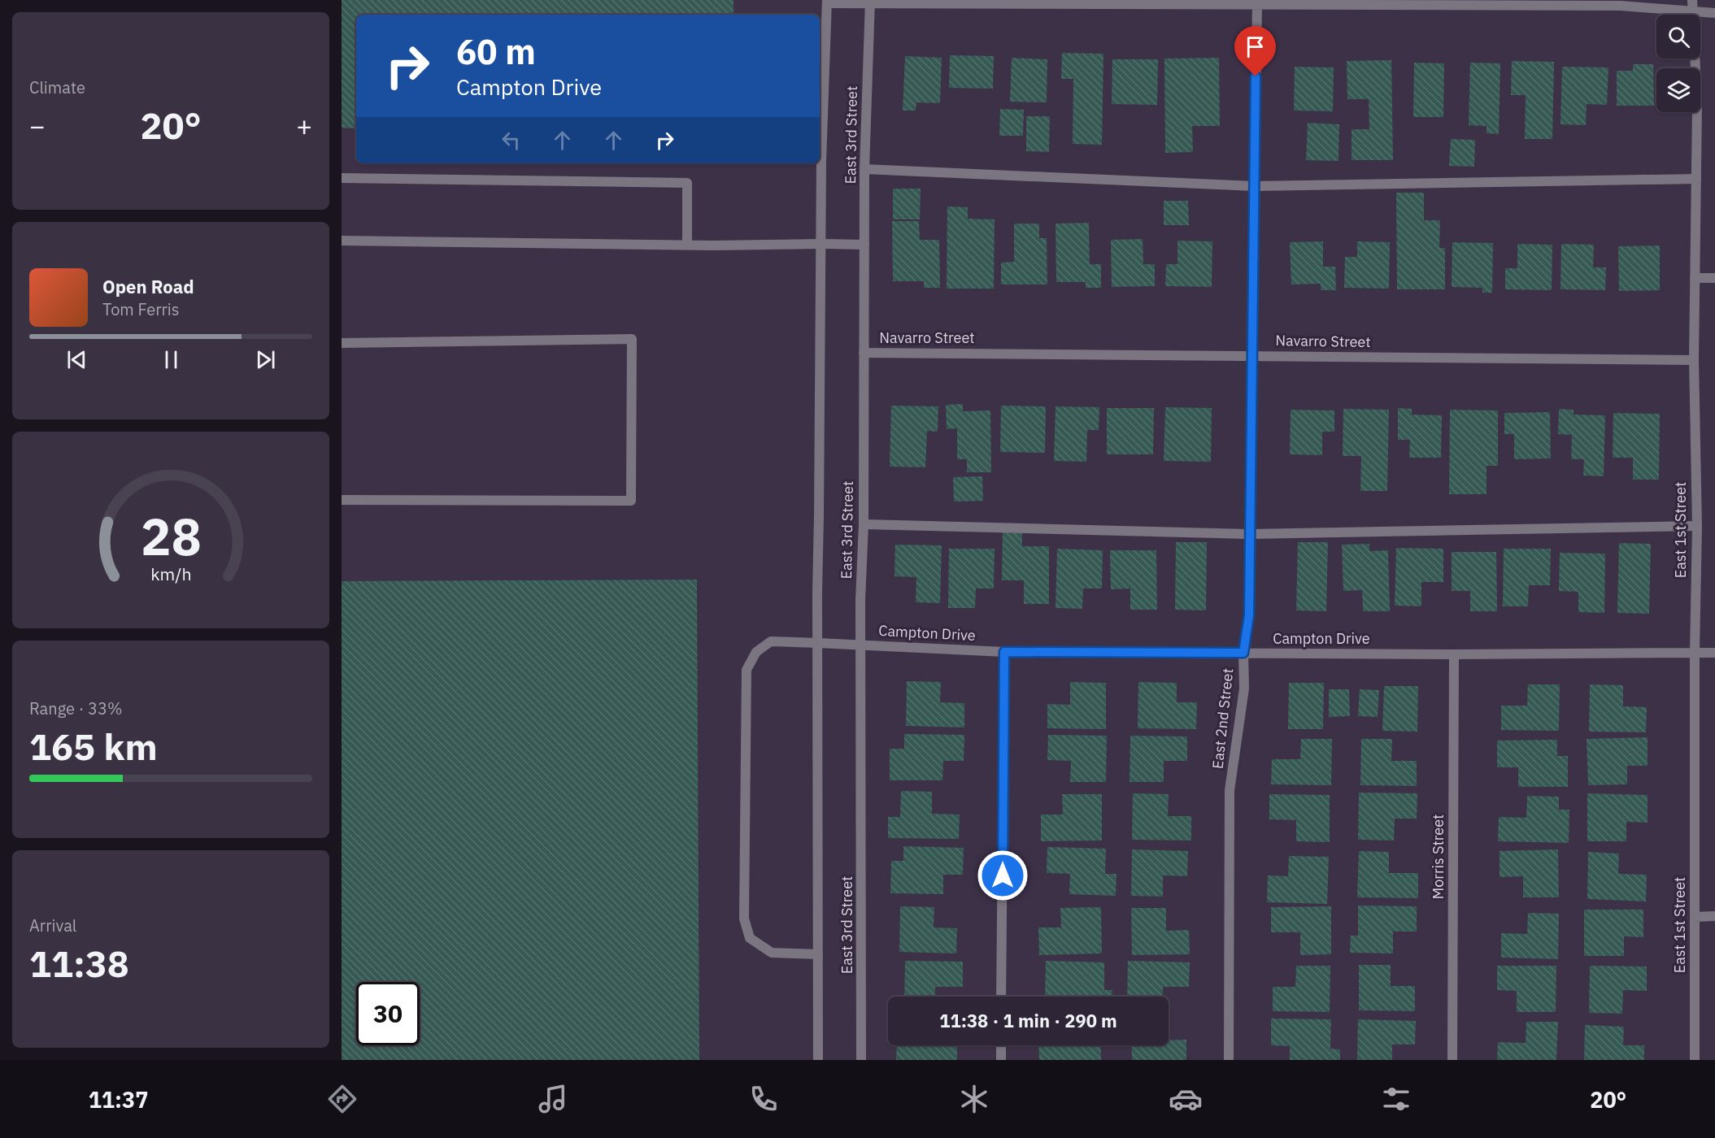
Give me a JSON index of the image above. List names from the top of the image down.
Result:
{
  "streets": {
    "street": [
      "East 3rd Street",
      "Navarro Street",
      "East 1st Street",
      "Campton Drive",
      "East 2nd Street",
      "Morris Street"
    ]
  },
  "crossings": [
    ["East 3rd Street", "Navarro Street"],
    ["East 3rd Street", "Campton Drive"],
    ["Navarro Street", "East 1st Street"],
    ["Navarro Street", "East 2nd Street"],
    ["East 1st Street", "Campton Drive"],
    ["Campton Drive", "East 2nd Street"],
    ["Campton Drive", "Morris Street"]
  ],
  "page": {
    "tile": [
      "Climate",
      ["Range · 33%", "165 km"],
      ["Arrival", "11:38"]
    ],
    "turn": ["60 m", "Campton Drive"],
    "heat": ["−", "20°", "+"],
    "song": ["Open Road", "Tom Ferris"],
    "limit": "30",
    "trip": "11:38 · 1 min · 290 m",
    "tabs": ["11:37", "20°"],
    "gauge": ["28", "km/h"]
  }
}
